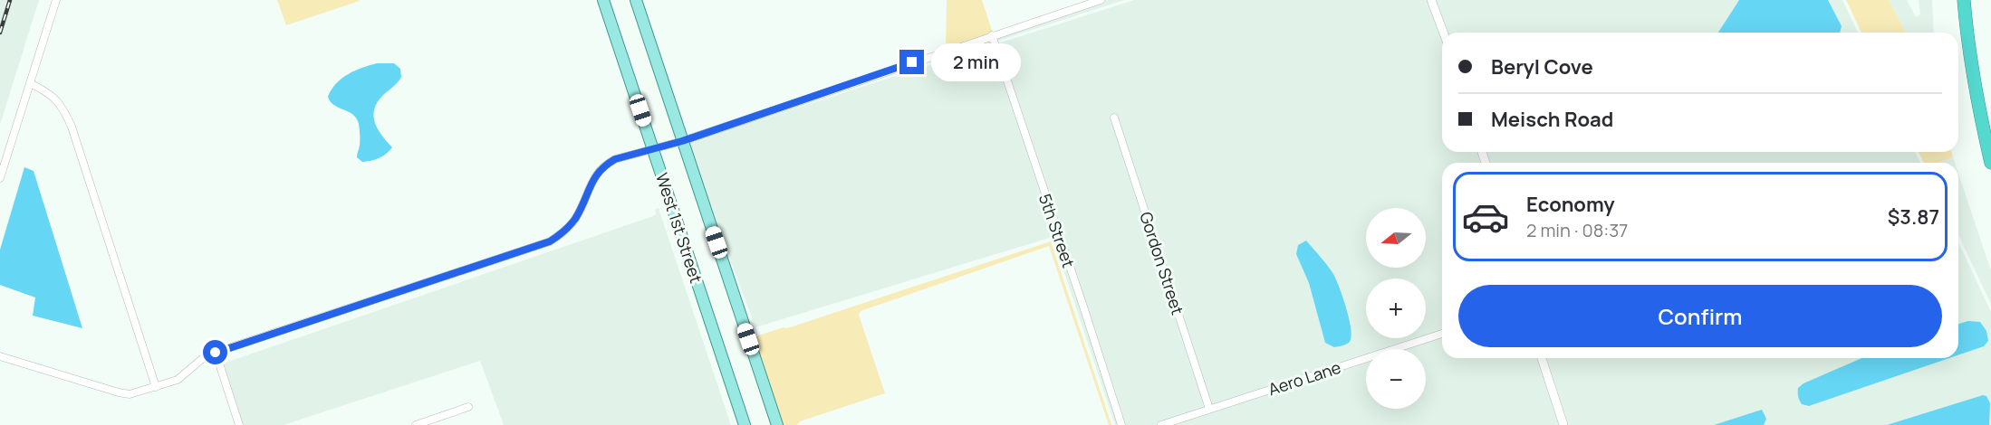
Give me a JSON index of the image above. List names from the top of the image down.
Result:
{
  "streets": {
    "main road": ["West 1st Street"],
    "street": ["5th Street", "Gordon Street", "Aero Lane"]
  },
  "crossings": [
    ["Gordon Street", "Aero Lane"]
  ],
  "north": "left",
  "page": {
    "banner": ["Beryl Cove", "Meisch Road"],
    "bubble": "2 min",
    "list": [
      {
        "name": "Economy",
        "note": "2 min · 08:37",
        "value": "$3.87"
      }
    ],
    "map_buttons": ["+", "−"],
    "buttons": "Confirm"
  }
}
